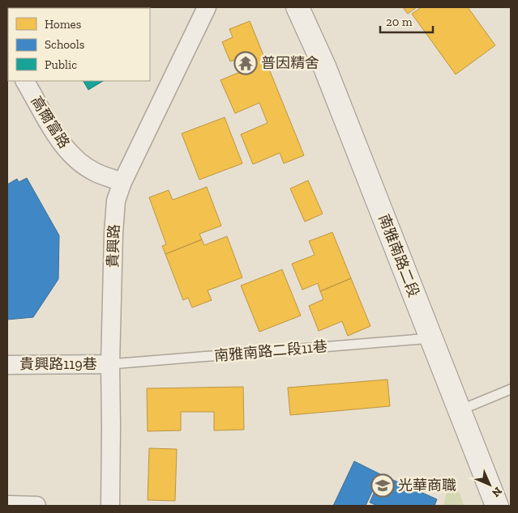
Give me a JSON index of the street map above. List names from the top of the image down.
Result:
{
  "streets": {
    "street": [
      "高爾富路",
      "貴興路",
      "南雅南路二段",
      "貴興路119巷"
    ],
    "lane": ["南雅南路二段11巷"]
  },
  "crossings": [
    ["高爾富路", "貴興路"],
    ["貴興路", "南雅南路二段11巷"],
    ["貴興路", "貴興路119巷"],
    ["南雅南路二段", "南雅南路二段11巷"],
    ["南雅南路二段11巷", "貴興路119巷"]
  ],
  "places": {
    "temple": ["普因精舍"],
    "school or university": ["光華商職"]
  },
  "legend": ["Homes", "Schools", "Public"],
  "scale_bar": "20 m",
  "north": "bottom right"
}
